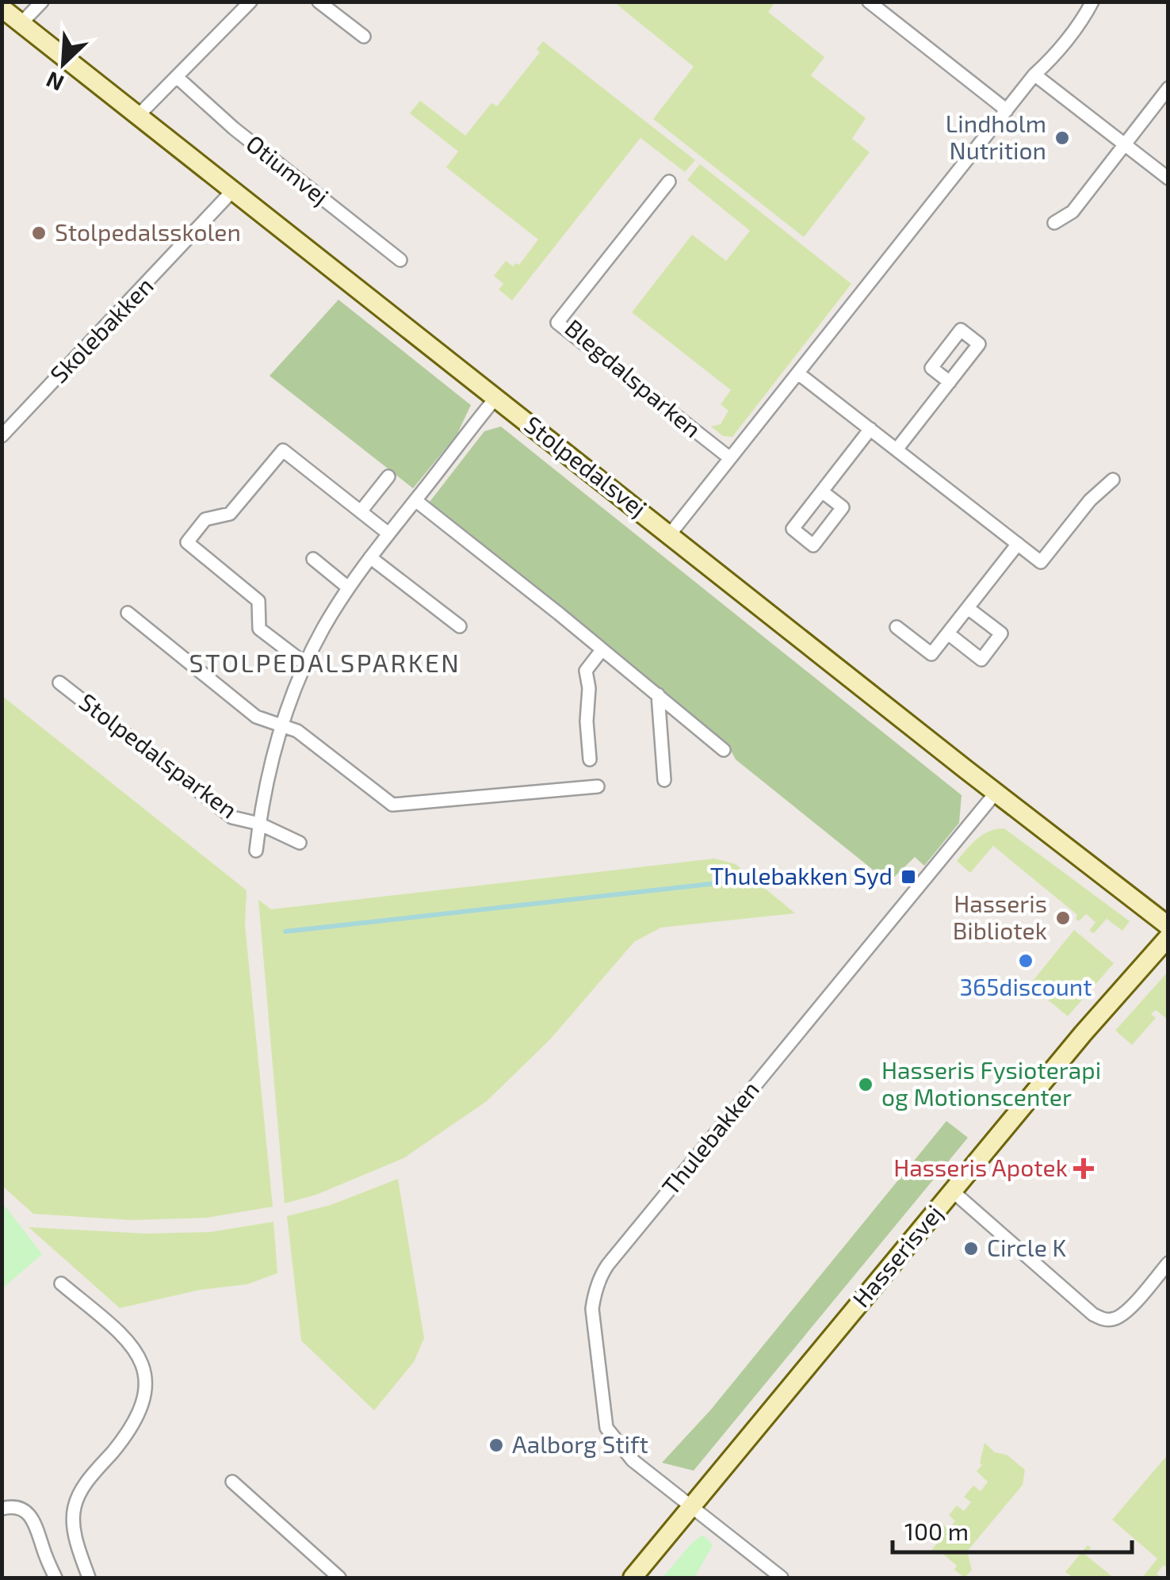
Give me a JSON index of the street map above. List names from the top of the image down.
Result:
{
  "streets": {
    "street": [
      "Otiumvej",
      "Skolebakken",
      "Blegdalsparken",
      "Stolpedalsvej",
      "Stolpedalsparken",
      "Thulebakken",
      "Hasserisvej"
    ]
  },
  "crossings": [
    ["Skolebakken", "Stolpedalsvej"],
    ["Stolpedalsvej", "Stolpedalsparken"],
    ["Stolpedalsvej", "Thulebakken"],
    ["Thulebakken", "Hasserisvej"]
  ],
  "districts": ["STOLPEDALSPARKEN"],
  "places": {
    "other": [
      "Lindholm Nutrition",
      "Stolpedalsskolen",
      "Hasseris Bibliotek",
      "365discount",
      "Hasseris Fysioterapi og Motionscenter",
      "Circle K",
      "Aalborg Stift"
    ],
    "transit": ["Thulebakken Syd"],
    "health": ["Hasseris Apotek"]
  },
  "scale_bar": "100 m",
  "north": "bottom left"
}
